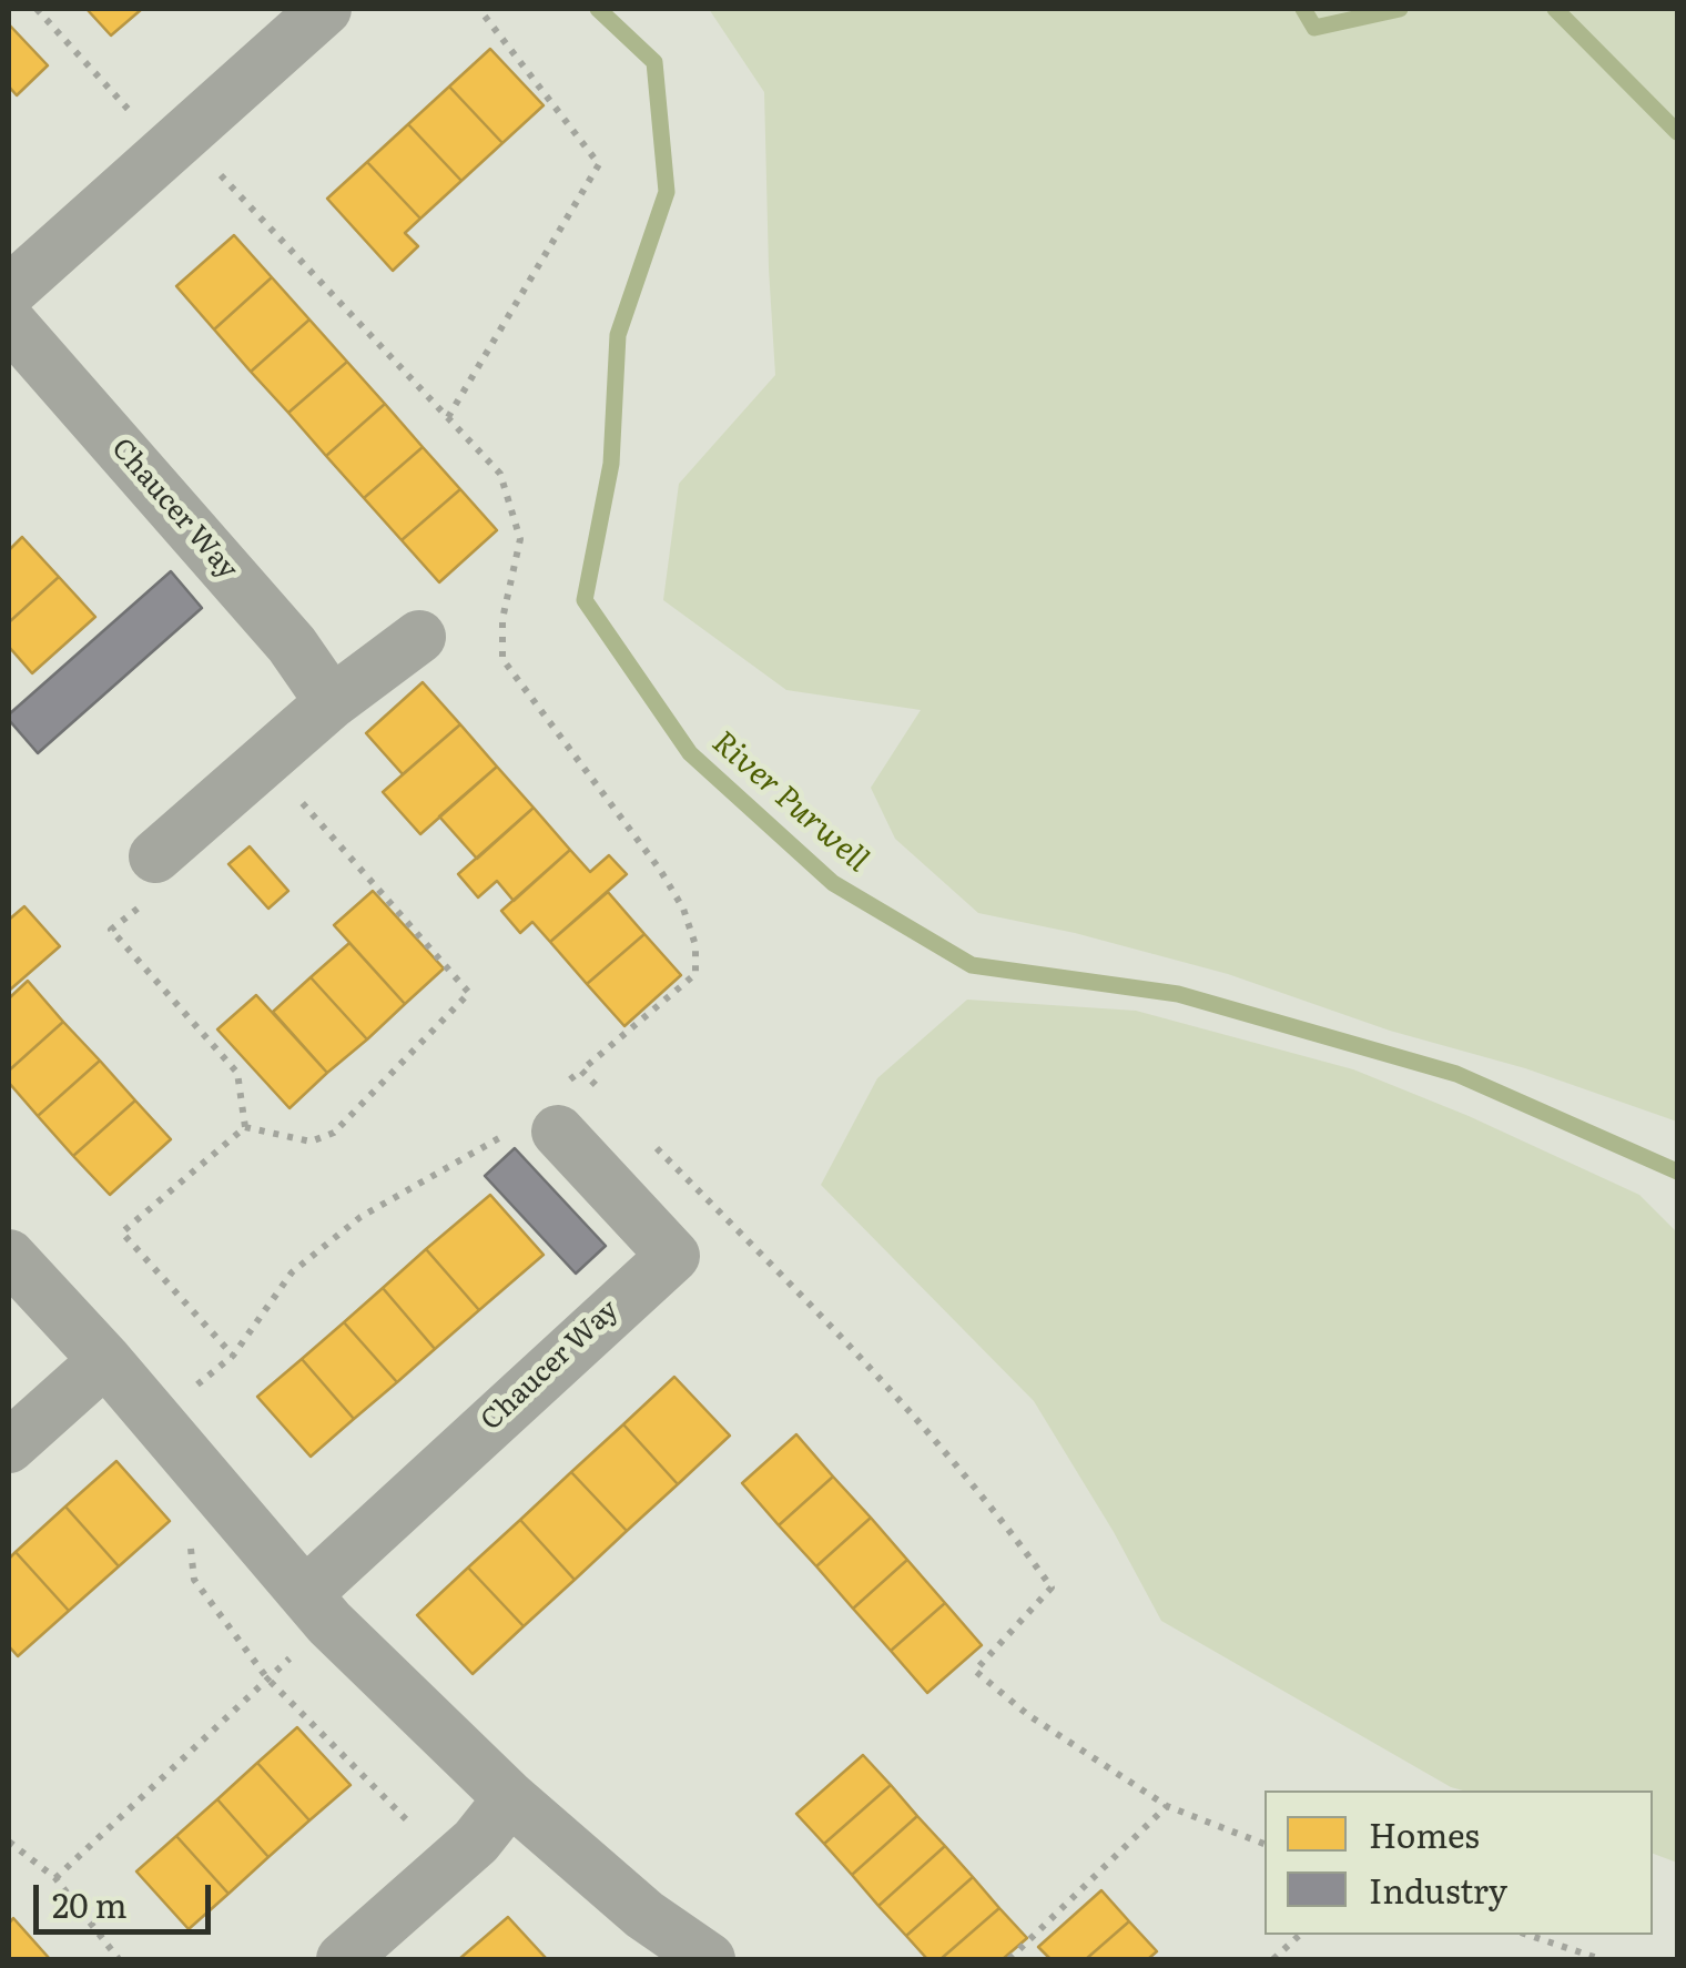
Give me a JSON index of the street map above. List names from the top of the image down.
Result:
{
  "streets": {
    "street": ["Chaucer Way"]
  },
  "water": ["River Purwell"],
  "legend": ["Homes", "Industry"],
  "scale_bar": "20 m"
}
